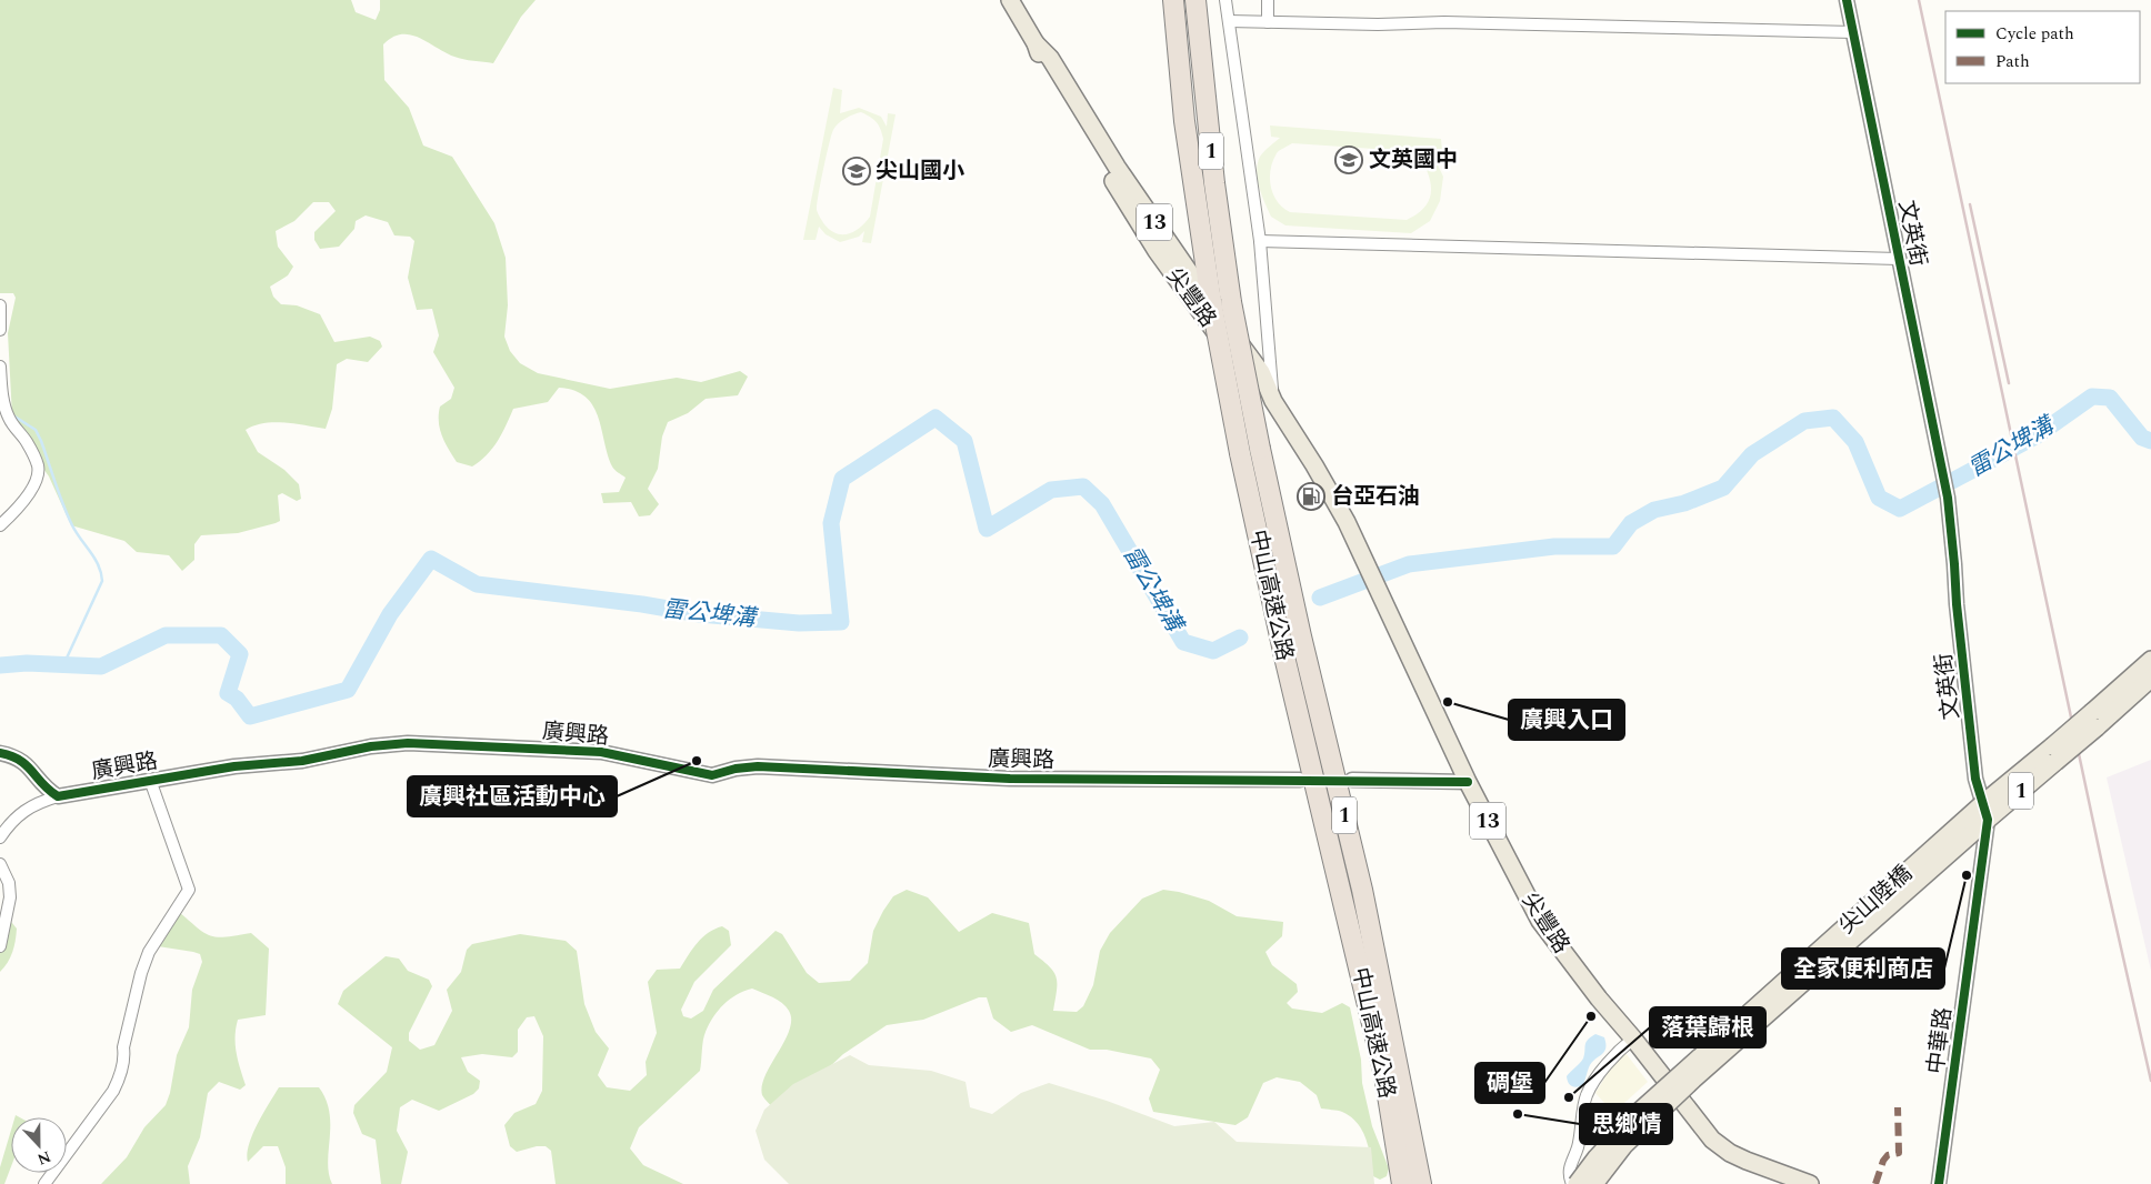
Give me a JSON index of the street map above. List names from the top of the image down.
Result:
{
  "streets": {
    "highway": ["1", "中山高速公路"],
    "main road": ["13", "尖豐路", "尖山陸橋"],
    "street": ["文英街", "廣興路", "中華路"]
  },
  "crossings": [
    ["1", "文英街"],
    ["1", "尖山陸橋"],
    ["1", "中華路"],
    ["文英街", "尖山陸橋"],
    ["文英街", "中華路"],
    ["尖山陸橋", "中華路"]
  ],
  "water": ["雷公埤溝"],
  "places": {
    "school or university": ["文英國中", "尖山國小"],
    "fuel station": ["台亞石油"],
    "other": [
      "廣興入口",
      "廣興社區活動中心",
      "全家便利商店",
      "碉堡",
      "落葉歸根",
      "思鄉情"
    ]
  },
  "legend": ["Cycle path", "Path"],
  "north": "bottom"
}
